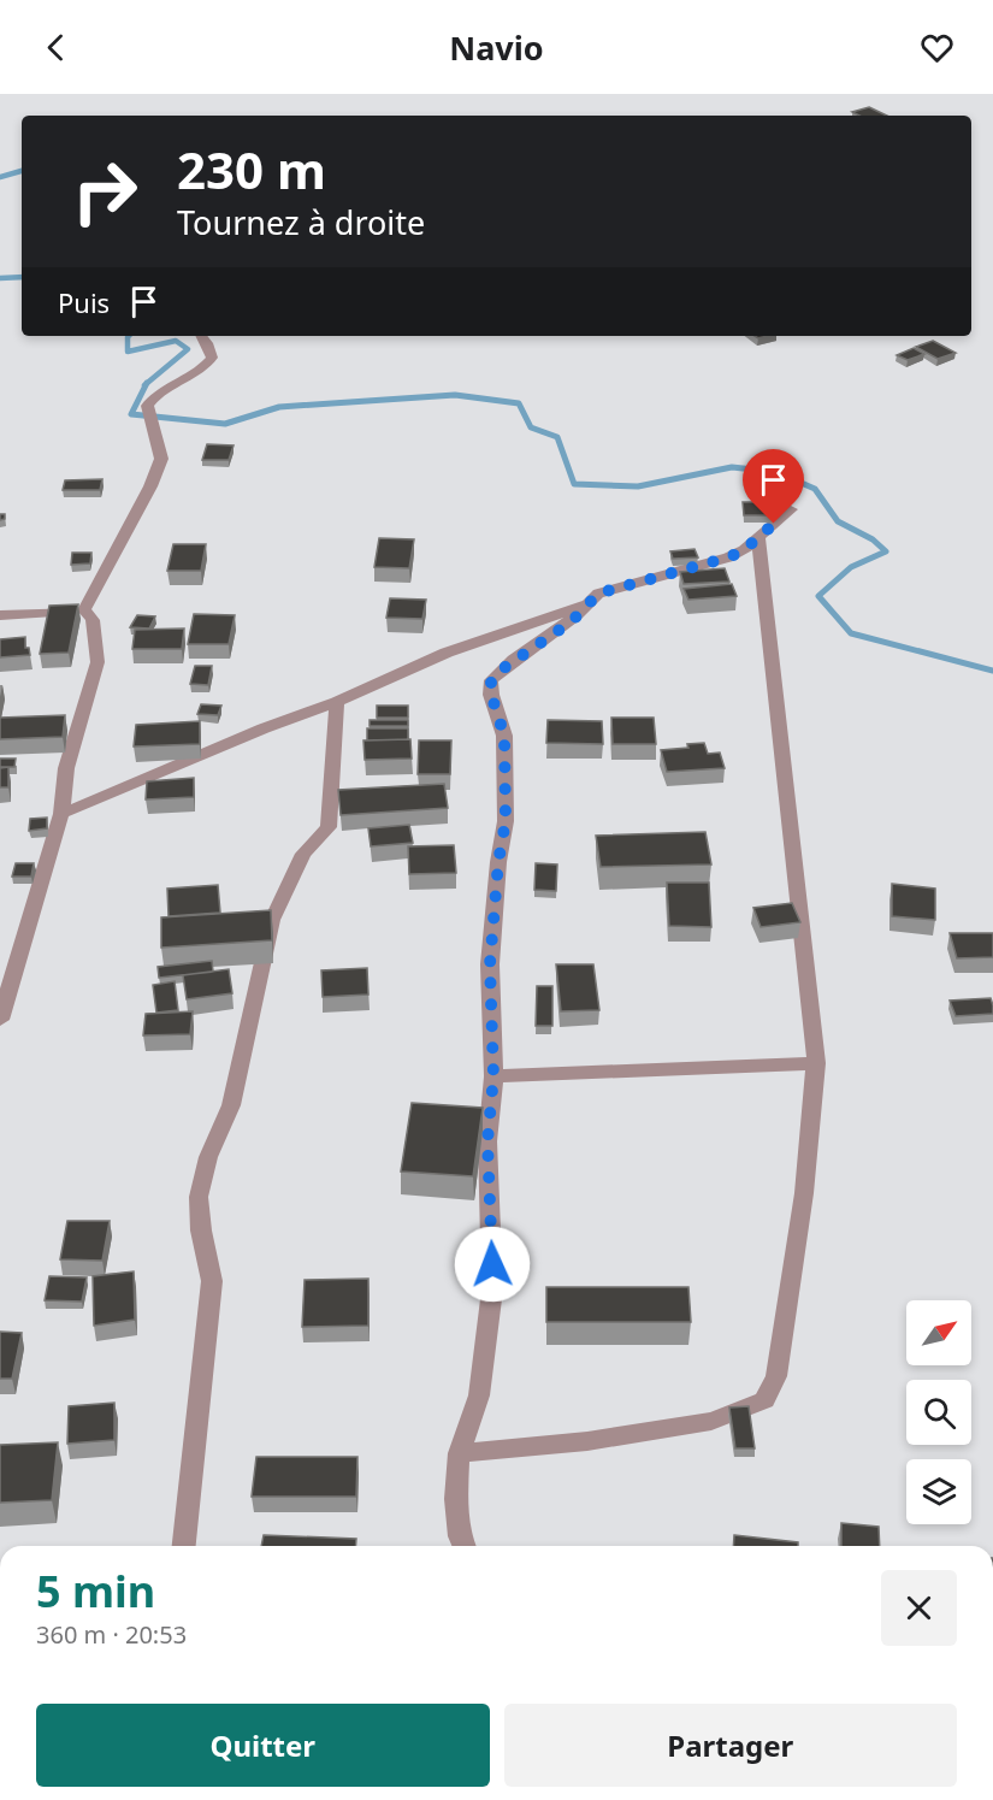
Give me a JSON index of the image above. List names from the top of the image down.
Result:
{
  "north": "top right",
  "page": {
    "header": "Navio",
    "turn": ["230 m", "Tournez à droite"],
    "then": "Puis",
    "heading": ["5 min", "360 m · 20:53"],
    "buttons": ["Quitter", "Partager"]
  }
}
